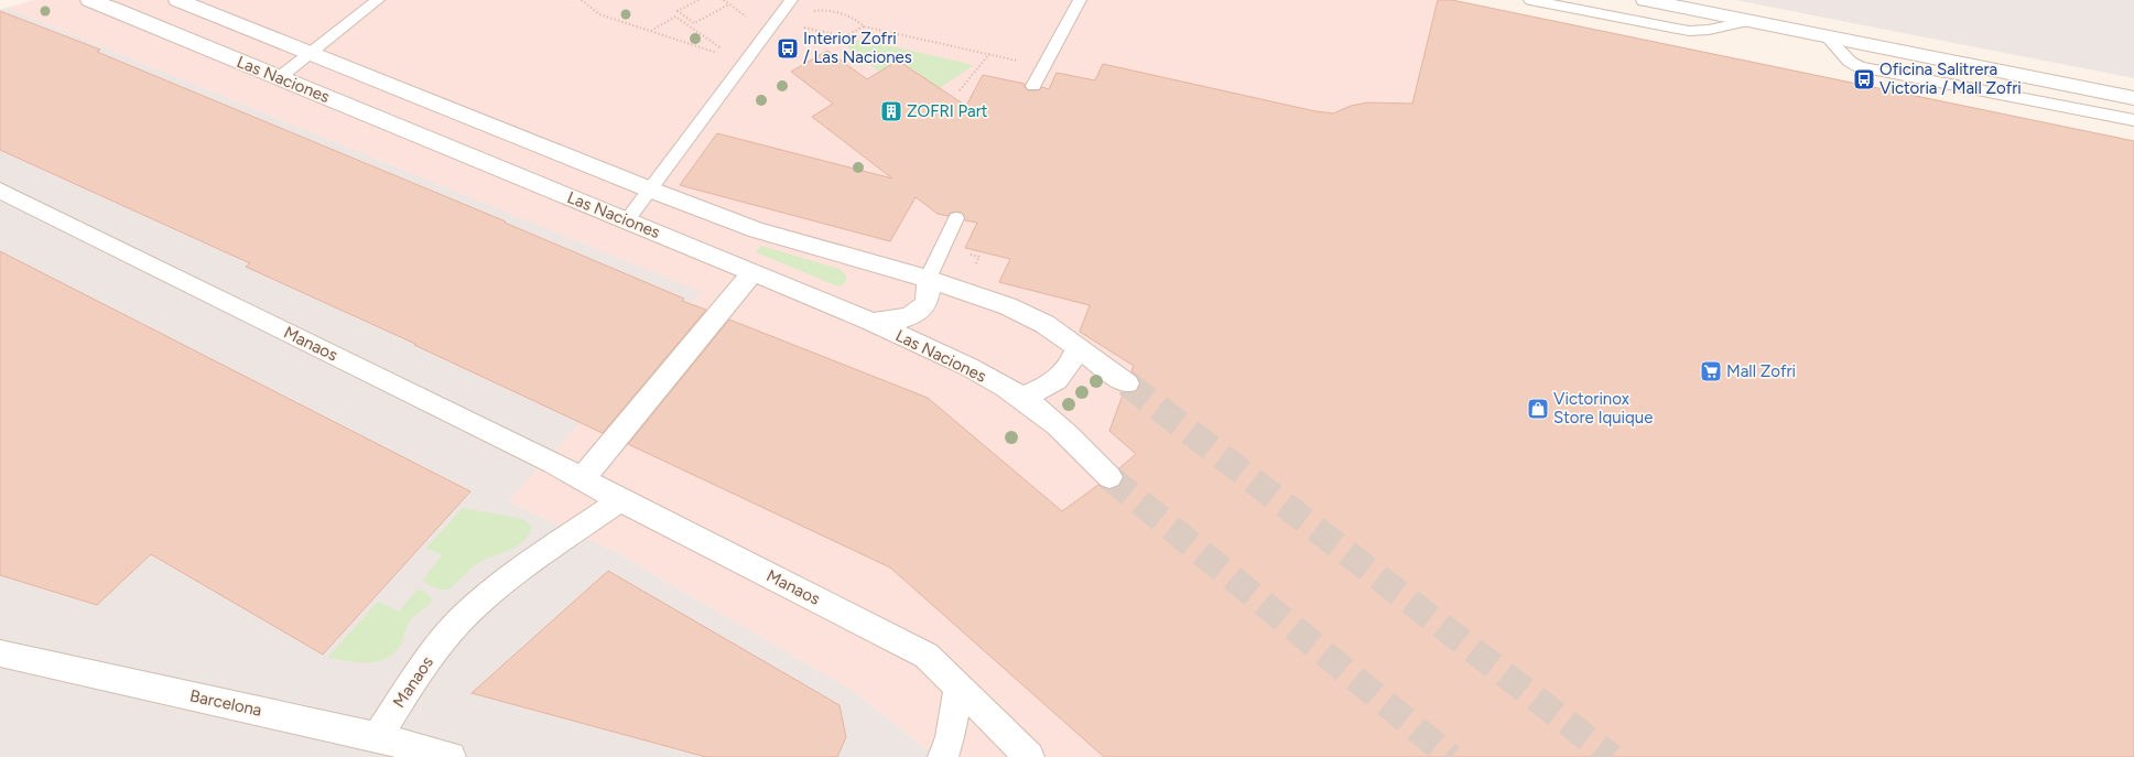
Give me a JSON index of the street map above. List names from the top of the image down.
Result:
{
  "streets": {
    "street": ["Las Naciones", "Manaos", "Barcelona"]
  },
  "crossings": [
    ["Manaos", "Barcelona"]
  ],
  "places": {
    "bus stop": ["Interior Zofri / Las Naciones", "Oficina Salitrera Victoria / Mall Zofri"],
    "building": ["ZOFRI Part"],
    "supermarket": ["Mall Zofri"],
    "shop": ["Victorinox Store Iquique"]
  }
}
